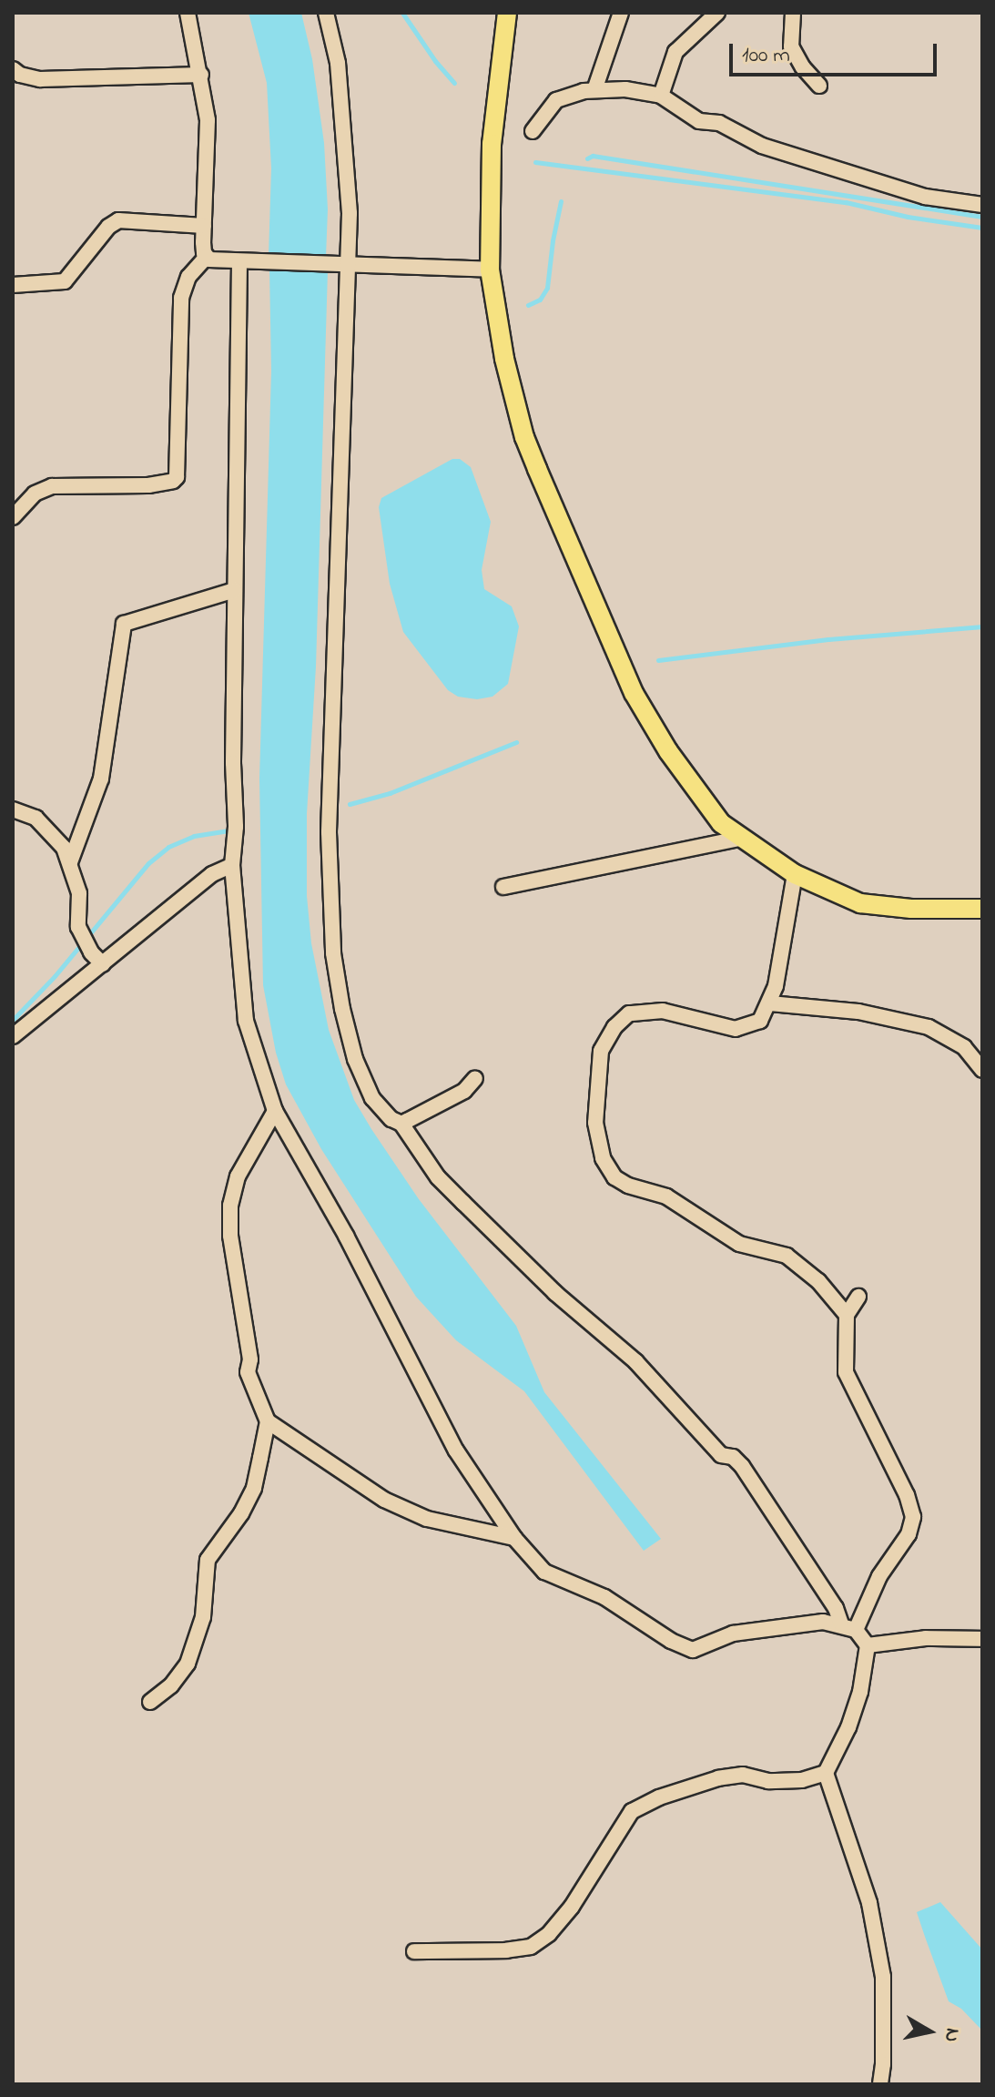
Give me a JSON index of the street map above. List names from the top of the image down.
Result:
{
  "scale_bar": "100 m",
  "north": "right"
}
